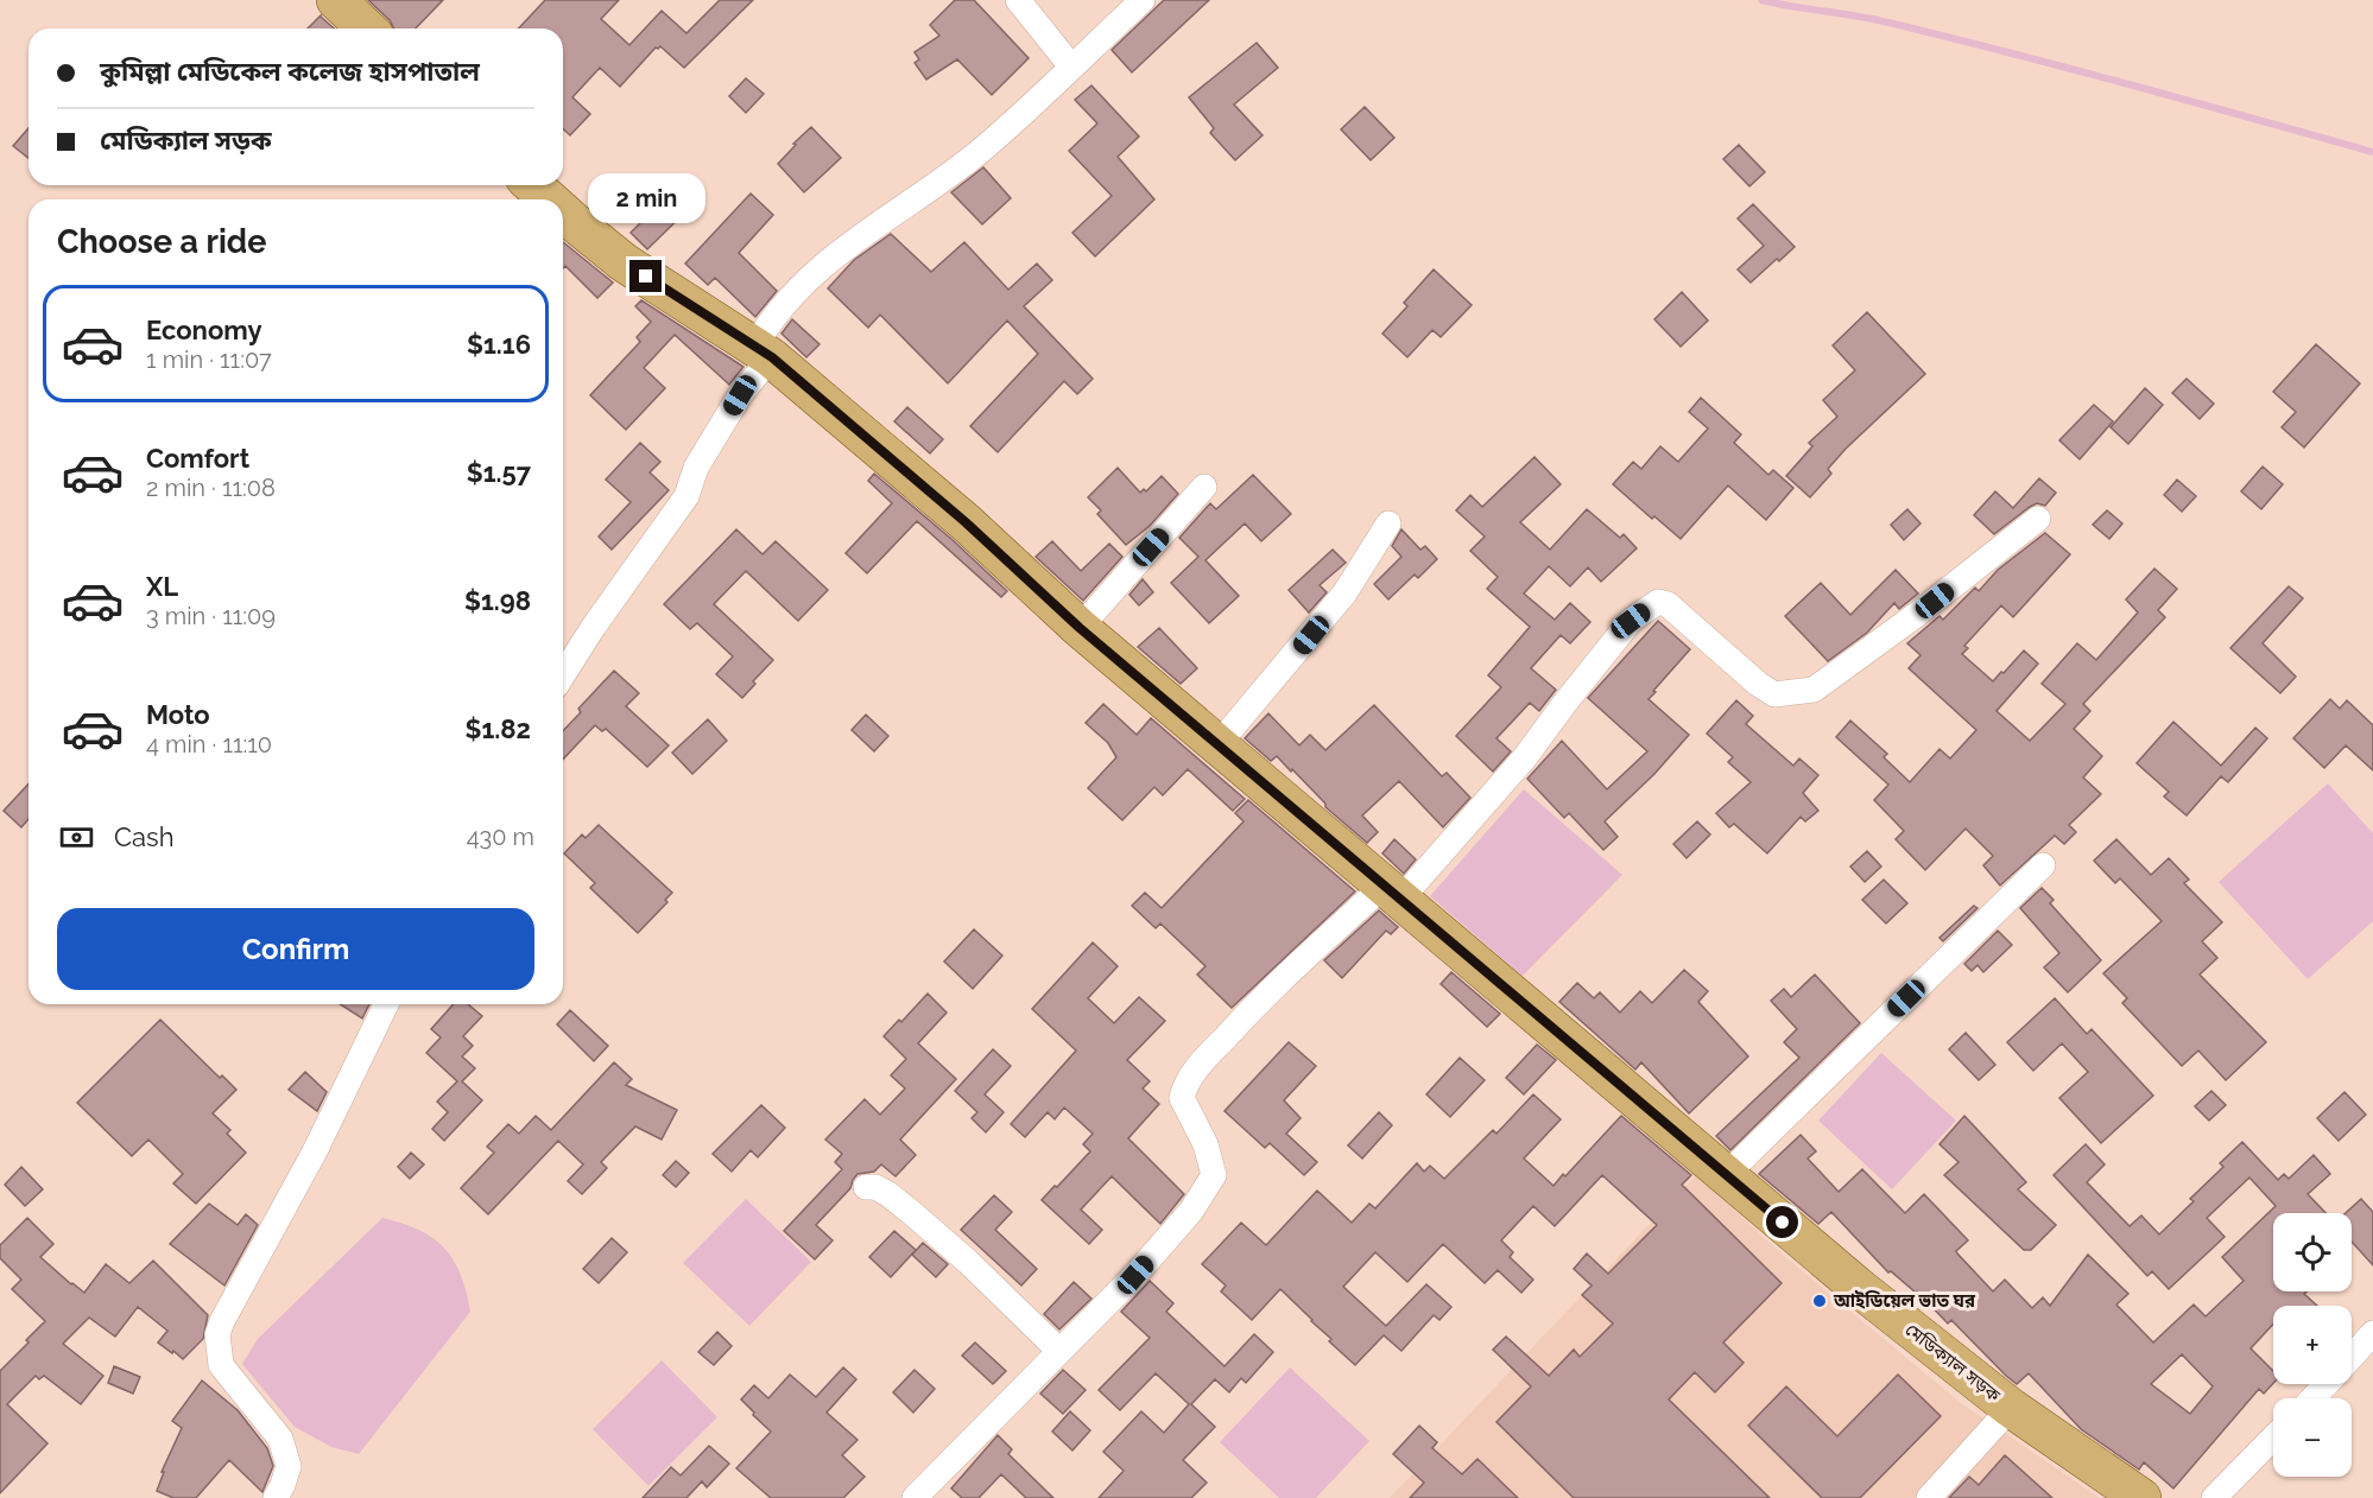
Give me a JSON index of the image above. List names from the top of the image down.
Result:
{
  "streets": {
    "main road": ["মেডিক্যাল সড়ক"]
  },
  "places": ["আইডিয়েল ভাত ঘর"],
  "page": {
    "banner": ["কুমিল্লা মেডিকেল কলেজ হাসপাতাল", "মেডিক্যাল সড়ক"],
    "bubble": "2 min",
    "heading": "Choose a ride",
    "list": [
      {
        "name": "Economy",
        "note": "1 min · 11:07",
        "value": "$1.16"
      },
      {
        "name": "Comfort",
        "note": "2 min · 11:08",
        "value": "$1.57"
      },
      {
        "name": "XL",
        "note": "3 min · 11:09",
        "value": "$1.98"
      },
      {
        "name": "Moto",
        "note": "4 min · 11:10",
        "value": "$1.82"
      }
    ],
    "pay": ["Cash", "430 m"],
    "buttons": "Confirm",
    "map_buttons": ["+", "−"]
  }
}
